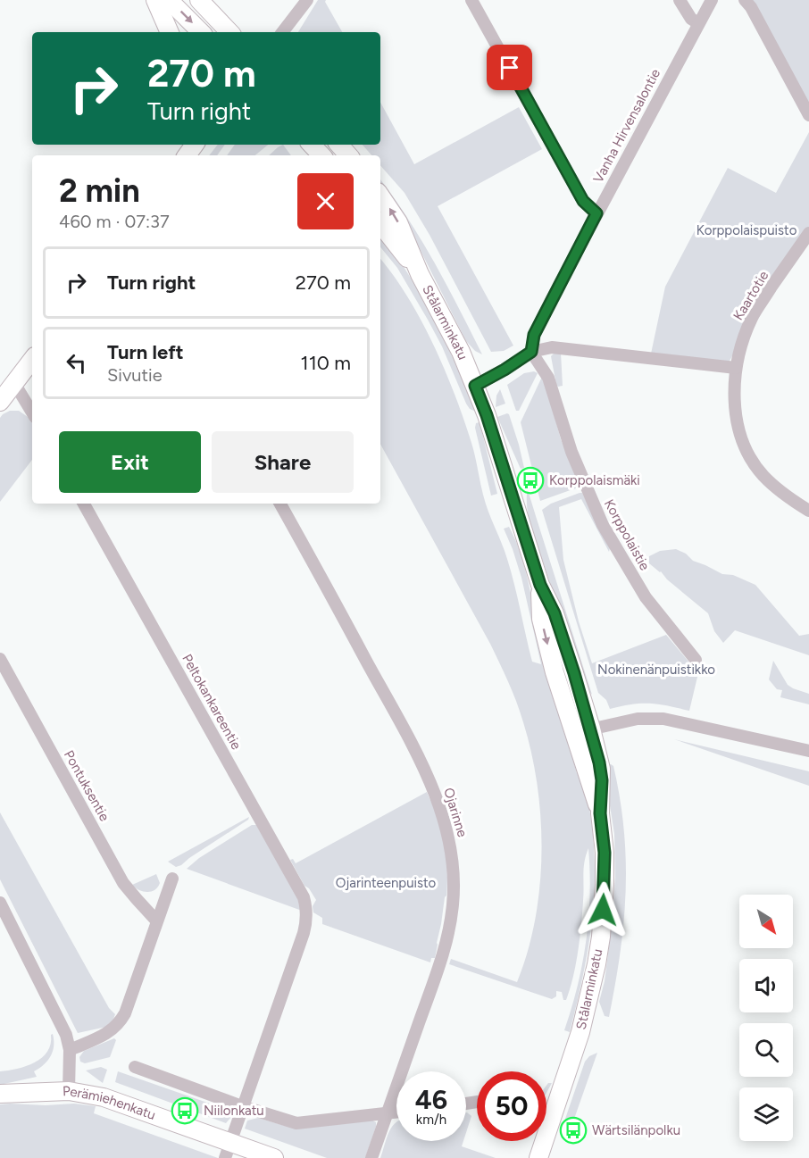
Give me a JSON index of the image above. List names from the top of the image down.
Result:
{
  "streets": {
    "main road": ["Stålarminkatu", "Perämiehenkatu"],
    "street": [
      "Vanha Hirvensalontie",
      "Kaartotie",
      "Korppolaistie",
      "Peltokankareentie",
      "Pontuksentie",
      "Ojarinne"
    ]
  },
  "crossings": [
    ["Vanha Hirvensalontie", "Korppolaistie"]
  ],
  "parks": ["Korppolaispuisto", "Nokinenänpuistikko", "Ojarinteenpuisto"],
  "places": {
    "bus stop": ["Korppolaismäki", "Niilonkatu", "Wärtsilänpolku"]
  },
  "north": "bottom right",
  "page": {
    "turn": ["270 m", "Turn right"],
    "heading": ["2 min", "460 m · 07:37"],
    "list": [
      {
        "name": "Turn right",
        "value": "270 m"
      },
      {
        "name": "Turn left",
        "note": "Sivutie",
        "value": "110 m"
      }
    ],
    "buttons": ["Exit", "Share"],
    "speed": "46 km/h",
    "limit": "50"
  }
}
